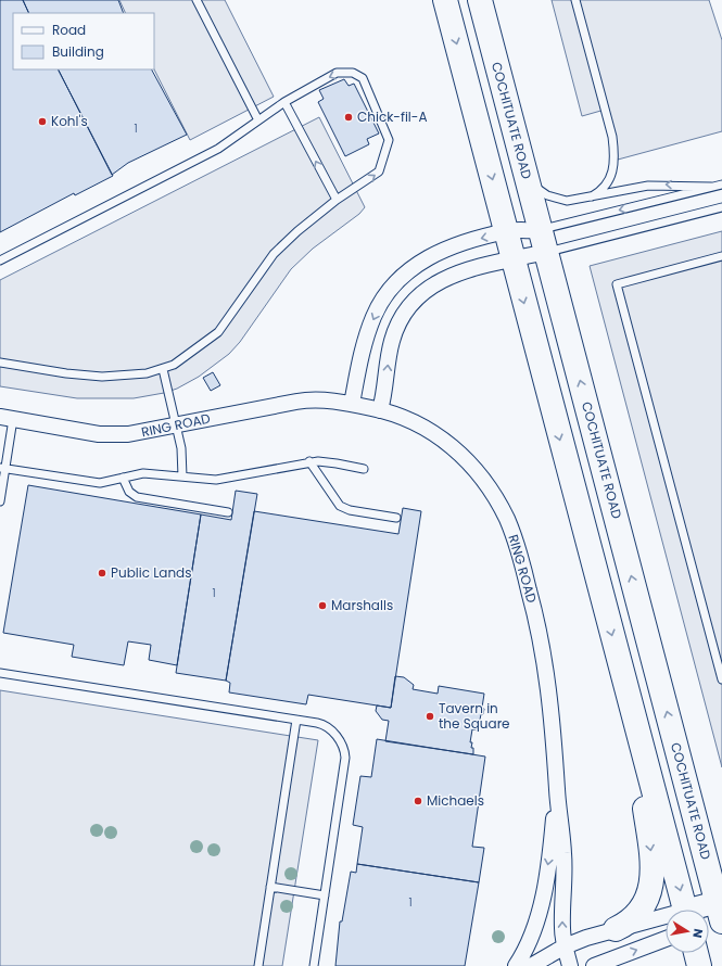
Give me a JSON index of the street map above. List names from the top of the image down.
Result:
{
  "streets": {
    "main road": ["COCHITUATE ROAD"],
    "street": ["RING ROAD"]
  },
  "places": [
    "Chick-fil-A",
    "Kohl's",
    "Public Lands",
    "Marshalls",
    "Tavern in the Square",
    "Michaels"
  ],
  "house_numbers": ["1", "1", "1"],
  "legend": ["Road", "Building"],
  "north": "right"
}
